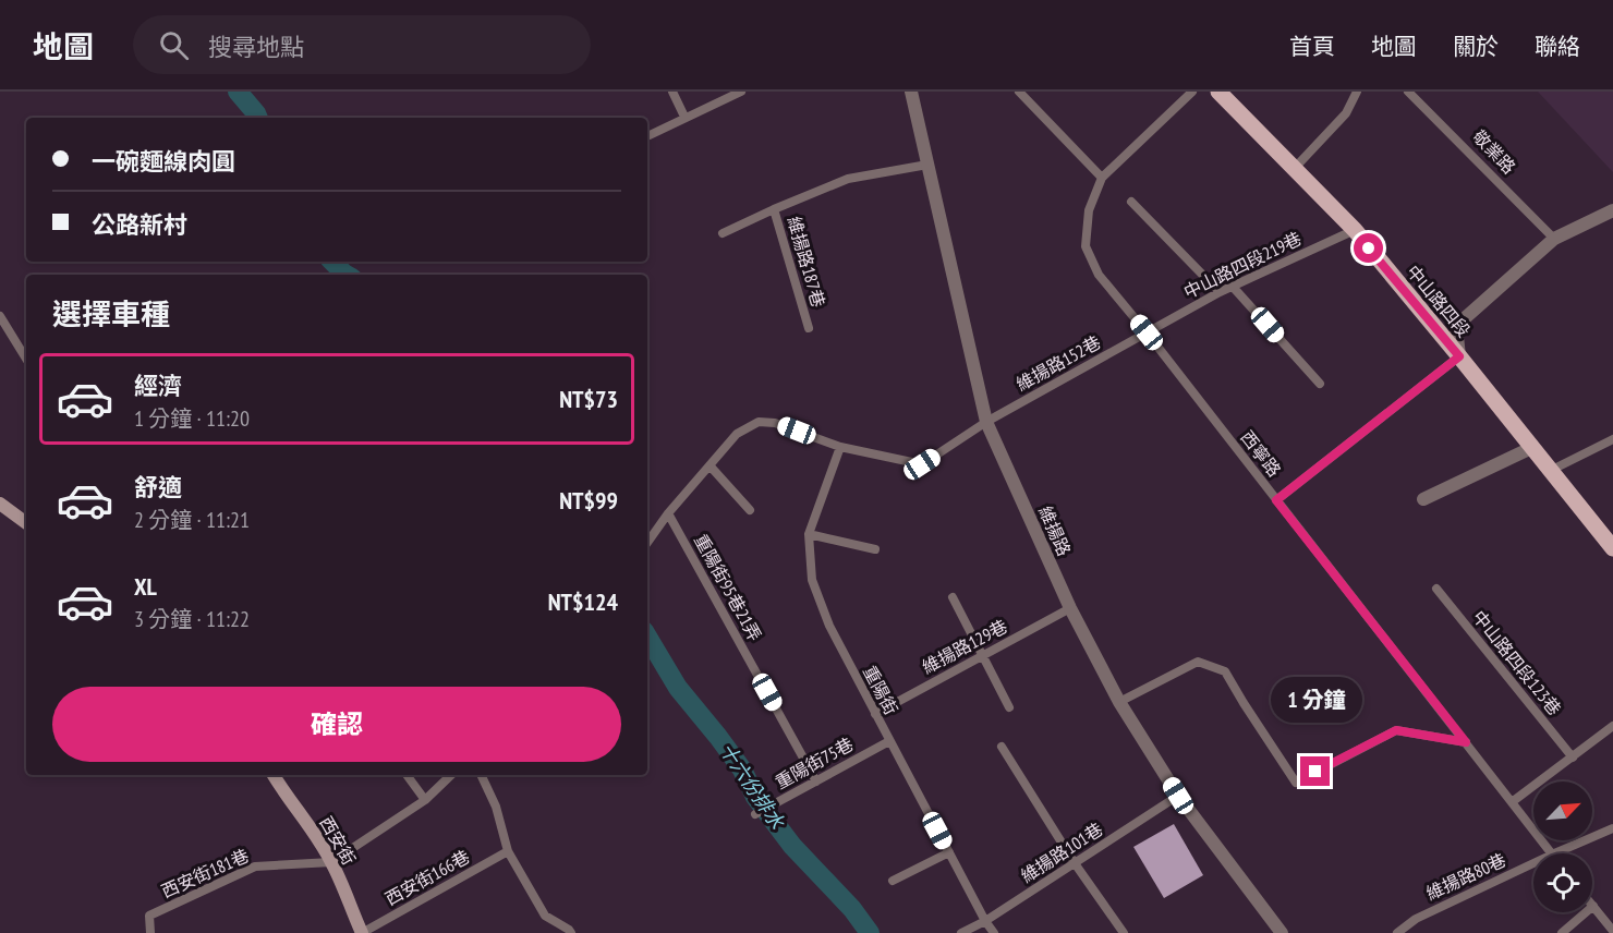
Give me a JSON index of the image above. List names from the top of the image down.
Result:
{
  "streets": {
    "main road": ["中山路四段"],
    "street": ["維揚路", "西安街"],
    "lane": [
      "敬業路",
      "維揚路187巷",
      "中山路四段219巷",
      "維揚路152巷",
      "西寧路",
      "重陽街95巷21弄",
      "維揚路129巷",
      "中山路四段123巷",
      "重陽街",
      "重陽街75巷",
      "維揚路101巷",
      "西安街181巷",
      "維揚路80巷",
      "西安街166巷"
    ]
  },
  "crossings": [
    ["維揚路187巷", "維揚路"],
    ["中山路四段219巷", "中山路四段"],
    ["中山路四段219巷", "維揚路152巷"],
    ["中山路四段219巷", "西寧路"],
    ["維揚路152巷", "西寧路"],
    ["維揚路152巷", "維揚路"],
    ["維揚路152巷", "重陽街95巷21弄"],
    ["維揚路152巷", "重陽街"],
    ["維揚路", "維揚路129巷"],
    ["維揚路", "維揚路101巷"],
    ["重陽街95巷21弄", "重陽街75巷"],
    ["維揚路129巷", "重陽街"],
    ["重陽街", "重陽街75巷"],
    ["重陽街", "維揚路101巷"],
    ["西安街", "西安街181巷"],
    ["西安街", "西安街166巷"]
  ],
  "water": ["十六份排水"],
  "north": "top right",
  "page": {
    "header": "地圖",
    "search": "搜尋地點",
    "nav": [
      "首頁",
      "地圖",
      "關於",
      "聯絡"
    ],
    "banner": ["一碗麵線肉圓", "公路新村"],
    "heading": "選擇車種",
    "list": [
      {
        "name": "經濟",
        "note": "1 分鐘 · 11:20",
        "value": "NT$73"
      },
      {
        "name": "舒適",
        "note": "2 分鐘 · 11:21",
        "value": "NT$99"
      },
      {
        "name": "XL",
        "note": "3 分鐘 · 11:22",
        "value": "NT$124"
      }
    ],
    "buttons": "確認",
    "bubble": "1 分鐘"
  }
}
